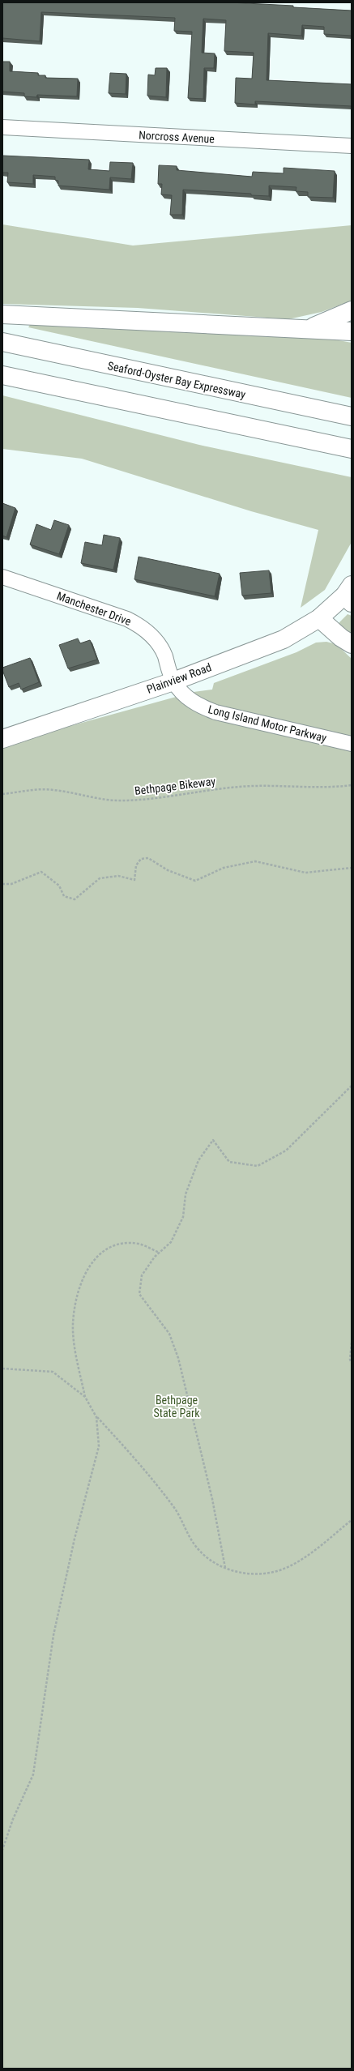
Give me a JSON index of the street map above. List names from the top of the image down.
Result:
{
  "streets": {
    "main road": ["Seaford-Oyster Bay Expressway", "Plainview Road"],
    "street": ["Norcross Avenue", "Manchester Drive", "Long Island Motor Parkway"],
    "path": ["Bethpage Bikeway"]
  },
  "crossings": [
    ["Manchester Drive", "Plainview Road"],
    ["Manchester Drive", "Long Island Motor Parkway"],
    ["Plainview Road", "Long Island Motor Parkway"]
  ],
  "parks": ["Bethpage State Park"]
}
